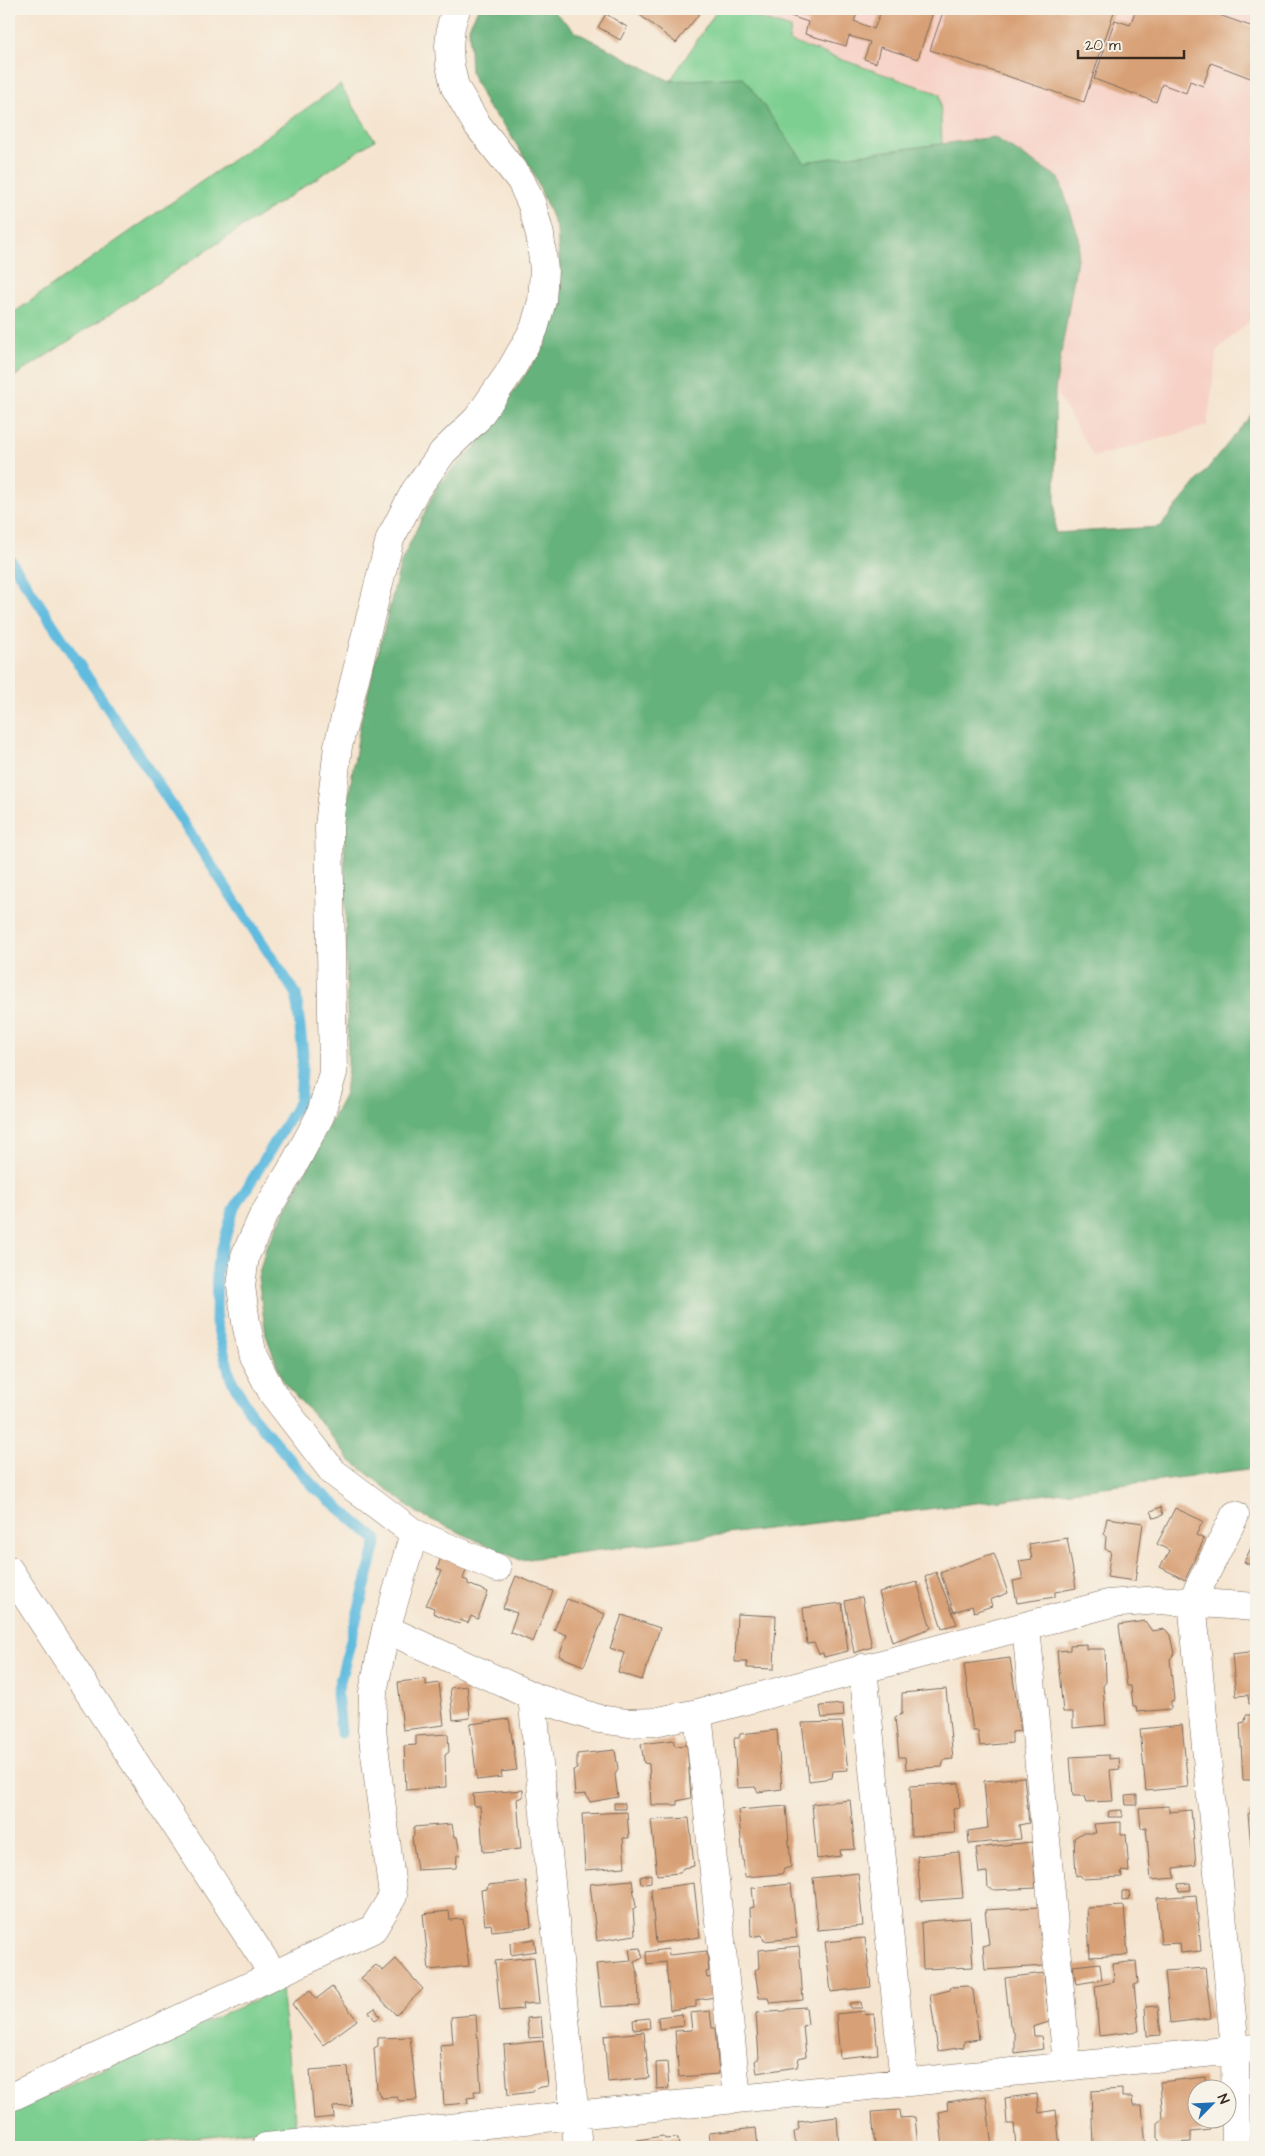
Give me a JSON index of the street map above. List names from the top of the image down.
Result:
{
  "scale_bar": "20 m",
  "north": "top right"
}
